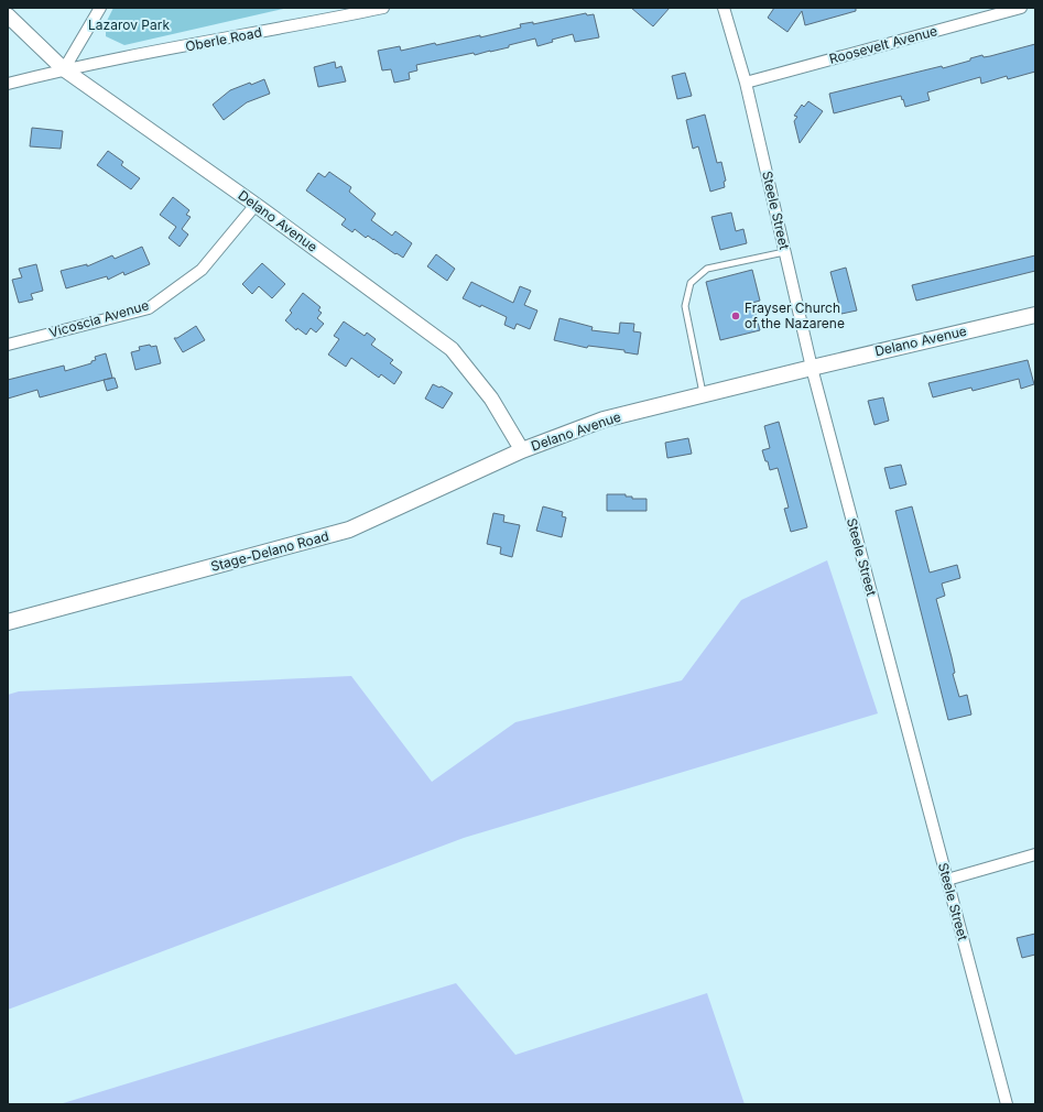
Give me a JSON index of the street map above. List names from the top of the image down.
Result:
{
  "streets": {
    "main road": ["Delano Avenue", "Stage-Delano Road"],
    "street": [
      "Oberle Road",
      "Roosevelt Avenue",
      "Steele Street",
      "Vicoscia Avenue"
    ]
  },
  "crossings": [
    ["Oberle Road", "Delano Avenue"],
    ["Roosevelt Avenue", "Steele Street"],
    ["Steele Street", "Delano Avenue"],
    ["Delano Avenue", "Vicoscia Avenue"],
    ["Delano Avenue", "Stage-Delano Road"]
  ],
  "parks": ["Lazarov Park"],
  "places": ["Frayser Church of the Nazarene"]
}
